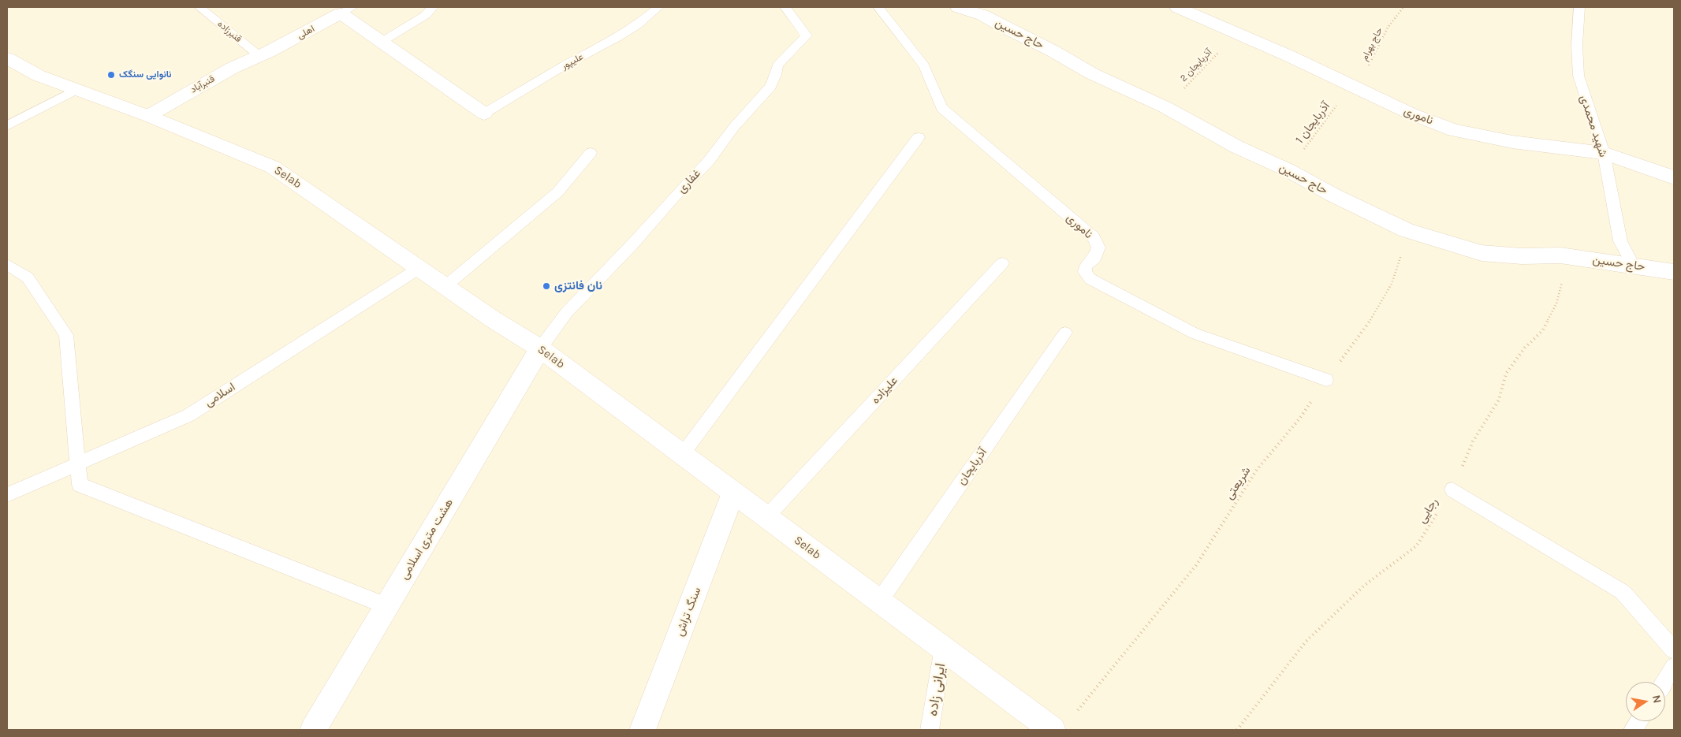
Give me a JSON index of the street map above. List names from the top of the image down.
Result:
{
  "streets": {
    "street": [
      "اهلی",
      "حاج حسین",
      "قنبرآباد",
      "ناموری",
      "Selab",
      "هشت متری اسلامی",
      "سنگ تراش"
    ],
    "lane": [
      "قنبرزاده",
      "علیپور",
      "شهید محمدی",
      "غفاری",
      "علیزاده",
      "اسلامی",
      "آذربایجان",
      "ایرانی زاده"
    ],
    "path": [
      "حاج بهرام",
      "آذربایجان 2",
      "آذربایجان 1",
      "شریعتی",
      "رجایی"
    ]
  },
  "crossings": [
    ["قنبرزاده", "اهلی"],
    ["قنبرزاده", "قنبرآباد"],
    ["اهلی", "قنبرآباد"],
    ["حاج حسین", "آذربایجان 2"],
    ["حاج حسین", "آذربایجان 1"],
    ["حاج حسین", "شهید محمدی"],
    ["حاج حسین", "شریعتی"],
    ["حاج حسین", "رجایی"],
    ["حاج بهرام", "ناموری"],
    ["حاج بهرام", "آذربایجان 1"],
    ["آذربایجان 2", "ناموری"],
    ["قنبرآباد", "Selab"],
    ["ناموری", "آذربایجان 1"],
    ["ناموری", "شهید محمدی"],
    ["ناموری", "شریعتی"],
    ["Selab", "غفاری"],
    ["Selab", "علیزاده"],
    ["Selab", "اسلامی"],
    ["Selab", "آذربایجان"],
    ["Selab", "هشت متری اسلامی"],
    ["Selab", "سنگ تراش"],
    ["Selab", "ایرانی زاده"],
    ["غفاری", "هشت متری اسلامی"]
  ],
  "places": ["نانوایی سنگک", "نان فانتزی"],
  "north": "right"
}
